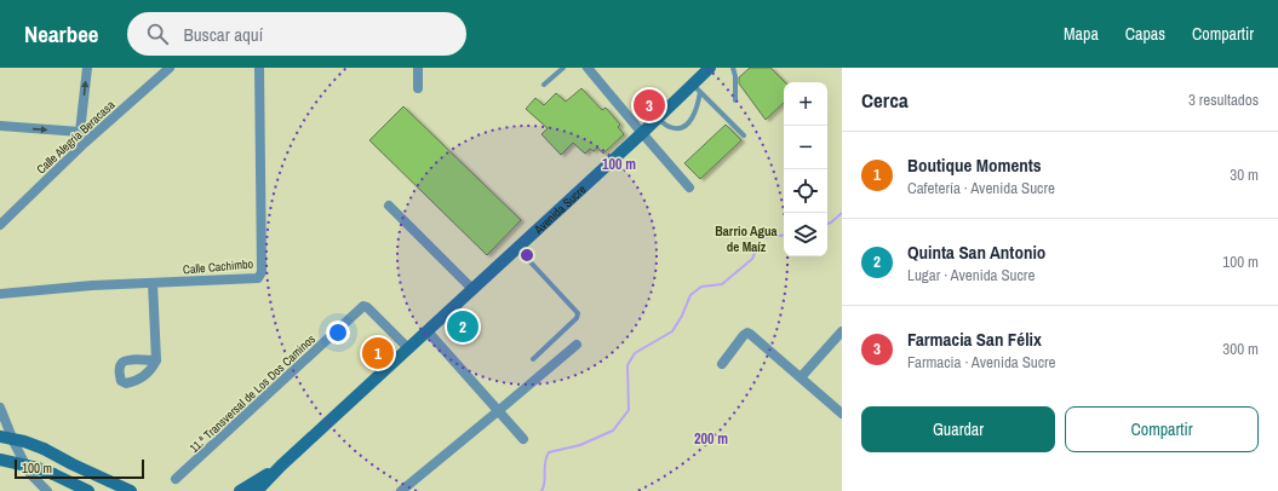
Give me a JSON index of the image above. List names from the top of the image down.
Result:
{
  "streets": {
    "main road": ["Avenida Sucre"],
    "street": ["Calle Alegría Beracasa", "Calle Cachimbo", "11.ª Transversal de Los Dos Caminos"]
  },
  "crossings": [
    ["Avenida Sucre", "11.ª Transversal de Los Dos Caminos"]
  ],
  "districts": ["Barrio Agua de Maíz"],
  "scale_bar": "100 m",
  "page": {
    "header": "Nearbee",
    "search": "Buscar aquí",
    "nav": ["Mapa", "Capas", "Compartir"],
    "heading": ["Cerca", "3 resultados"],
    "map_buttons": ["+", "−"],
    "pins": ["3", "2", "1"],
    "list": [
      {
        "mark": "1",
        "name": "Boutique Moments",
        "note": "Cafetería · Avenida Sucre",
        "value": "30 m"
      },
      {
        "mark": "2",
        "name": "Quinta San Antonio",
        "note": "Lugar · Avenida Sucre",
        "value": "100 m"
      },
      {
        "mark": "3",
        "name": "Farmacia San Félix",
        "note": "Farmacia · Avenida Sucre",
        "value": "300 m"
      }
    ],
    "buttons": ["Guardar", "Compartir"],
    "scale": "100 m"
  },
  "rings": ["100 m", "200 m"]
}
